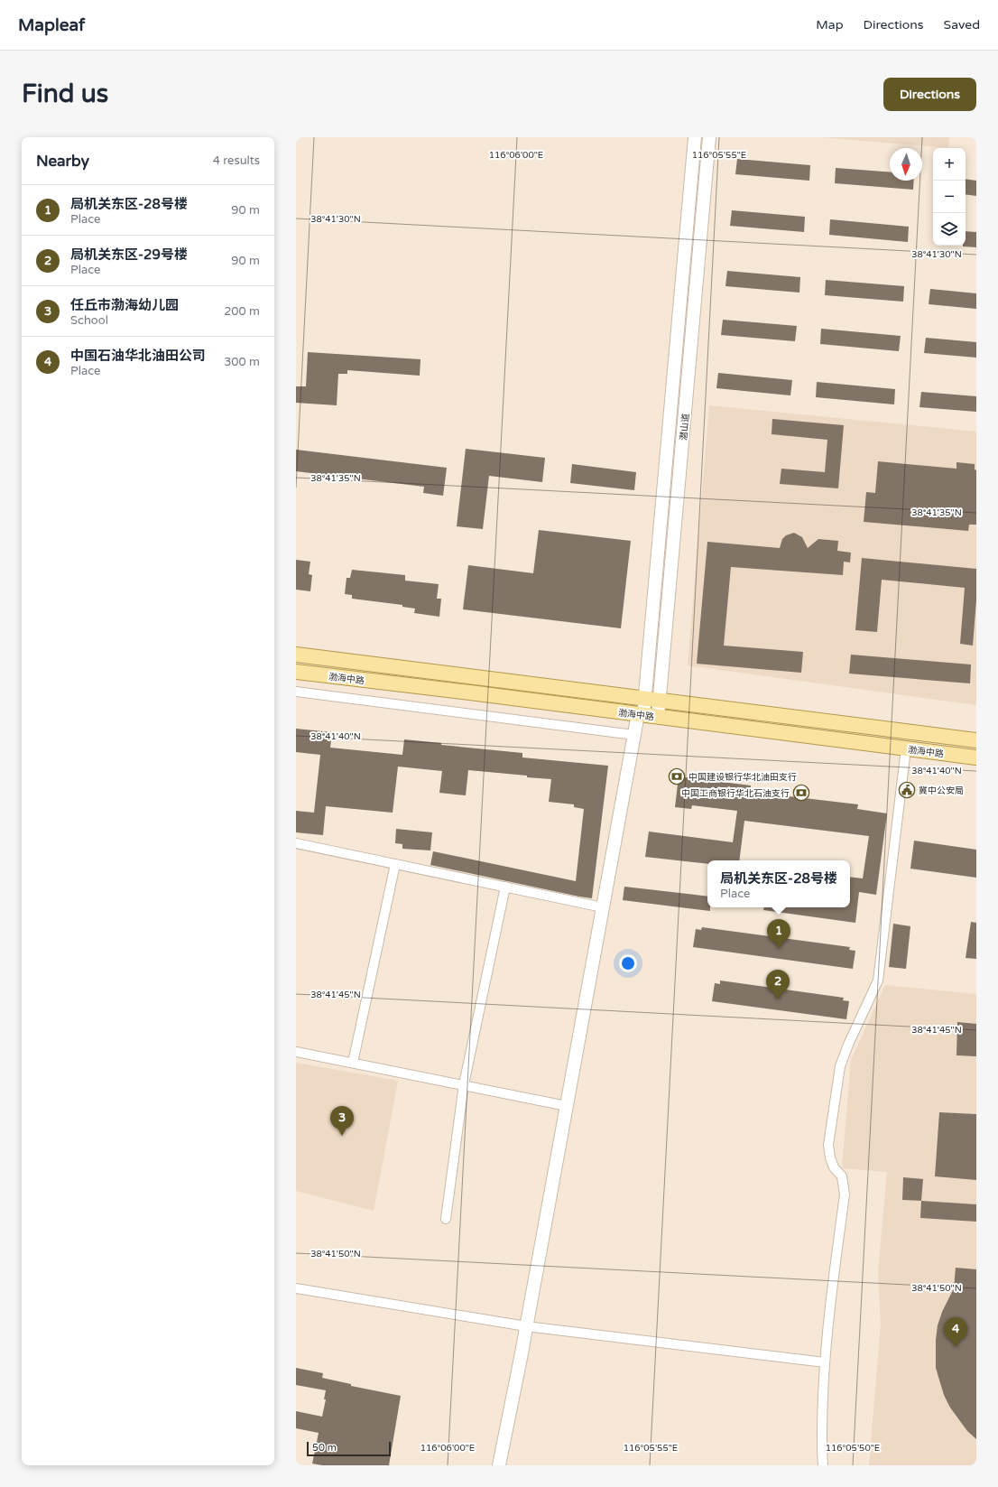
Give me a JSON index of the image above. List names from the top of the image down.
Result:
{
  "streets": {
    "main road": ["潜山道", "渤海中路"]
  },
  "crossings": [
    ["潜山道", "渤海中路"]
  ],
  "places": {
    "bank": ["中国建设银行华北油田支行", "中国工商银行华北石油支行"],
    "public building": ["冀中公安局"]
  },
  "scale_bar": "50 m",
  "north": "bottom",
  "page": {
    "header": "Mapleaf",
    "nav": ["Map", "Directions", "Saved"],
    "buttons": "Directions",
    "title": "Find us",
    "heading": ["Nearby", "4 results"],
    "map_buttons": ["+", "−"],
    "list": [
      {
        "mark": "1",
        "name": "局机关东区-28号楼",
        "note": "Place",
        "value": "90 m"
      },
      {
        "mark": "2",
        "name": "局机关东区-29号楼",
        "note": "Place",
        "value": "90 m"
      },
      {
        "mark": "3",
        "name": "任丘市渤海幼儿园",
        "note": "School",
        "value": "200 m"
      },
      {
        "mark": "4",
        "name": "中国石油华北油田公司",
        "note": "Place",
        "value": "300 m"
      }
    ],
    "popup": ["局机关东区-28号楼", "Place"],
    "pins": [
      "1",
      "2",
      "3",
      "4"
    ],
    "scale": "50 m"
  },
  "coordinates": [
    "116°06'00\"E",
    "116°05'55\"E",
    "38°41'30\"N",
    "38°41'35\"N",
    "38°41'40\"N",
    "38°41'45\"N",
    "38°41'50\"N",
    "116°05'50\"E"
  ]
}
